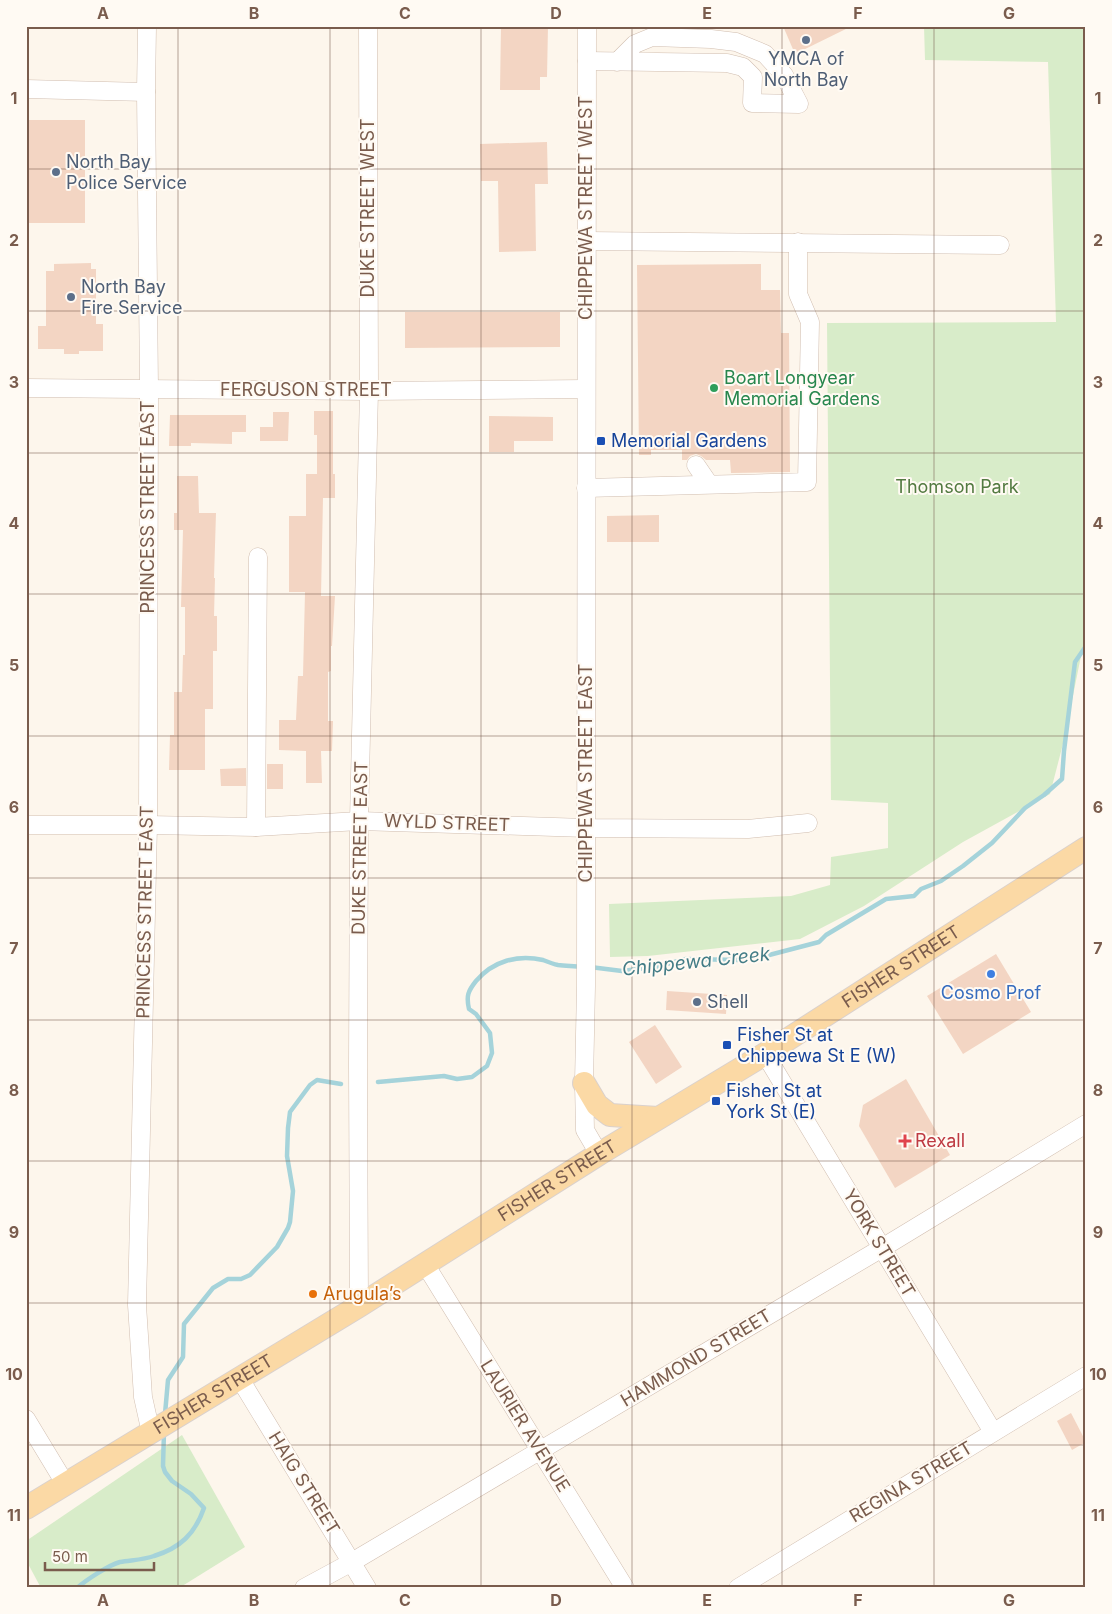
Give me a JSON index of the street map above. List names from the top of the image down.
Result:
{
  "streets": {
    "main road": ["FISHER STREET"],
    "street": [
      "DUKE STREET WEST",
      "CHIPPEWA STREET WEST",
      "FERGUSON STREET",
      "PRINCESS STREET EAST",
      "CHIPPEWA STREET EAST",
      "WYLD STREET",
      "DUKE STREET EAST",
      "YORK STREET",
      "HAMMOND STREET",
      "LAURIER AVENUE",
      "REGINA STREET",
      "HAIG STREET"
    ]
  },
  "crossings": [
    ["DUKE STREET WEST", "FERGUSON STREET"],
    ["DUKE STREET WEST", "DUKE STREET EAST"],
    ["CHIPPEWA STREET WEST", "FERGUSON STREET"],
    ["CHIPPEWA STREET WEST", "CHIPPEWA STREET EAST"],
    ["FERGUSON STREET", "PRINCESS STREET EAST"],
    ["FERGUSON STREET", "CHIPPEWA STREET EAST"],
    ["FERGUSON STREET", "DUKE STREET EAST"],
    ["PRINCESS STREET EAST", "WYLD STREET"],
    ["PRINCESS STREET EAST", "FISHER STREET"],
    ["CHIPPEWA STREET EAST", "WYLD STREET"],
    ["CHIPPEWA STREET EAST", "FISHER STREET"],
    ["WYLD STREET", "DUKE STREET EAST"],
    ["DUKE STREET EAST", "FISHER STREET"],
    ["FISHER STREET", "YORK STREET"],
    ["FISHER STREET", "LAURIER AVENUE"],
    ["FISHER STREET", "HAIG STREET"],
    ["YORK STREET", "HAMMOND STREET"],
    ["YORK STREET", "REGINA STREET"],
    ["HAMMOND STREET", "LAURIER AVENUE"],
    ["HAMMOND STREET", "HAIG STREET"]
  ],
  "water": ["Chippewa Creek"],
  "parks": ["Thomson Park"],
  "places": {
    "other": [
      "YMCA of North Bay",
      "North Bay Police Service",
      "North Bay Fire Service",
      "Boart Longyear Memorial Gardens",
      "Cosmo Prof",
      "Shell",
      "Arugula’s"
    ],
    "transit": ["Memorial Gardens", "Fisher St at Chippewa St E (W)", "Fisher St at York St (E)"],
    "health": ["Rexall"]
  },
  "scale_bar": "50 m",
  "grid": {
    "columns": [
      "A",
      "B",
      "C",
      "D",
      "E",
      "F",
      "G"
    ],
    "rows": [
      "1",
      "2",
      "3",
      "4",
      "5",
      "6",
      "7",
      "8",
      "9",
      "10",
      "11"
    ]
  }
}
